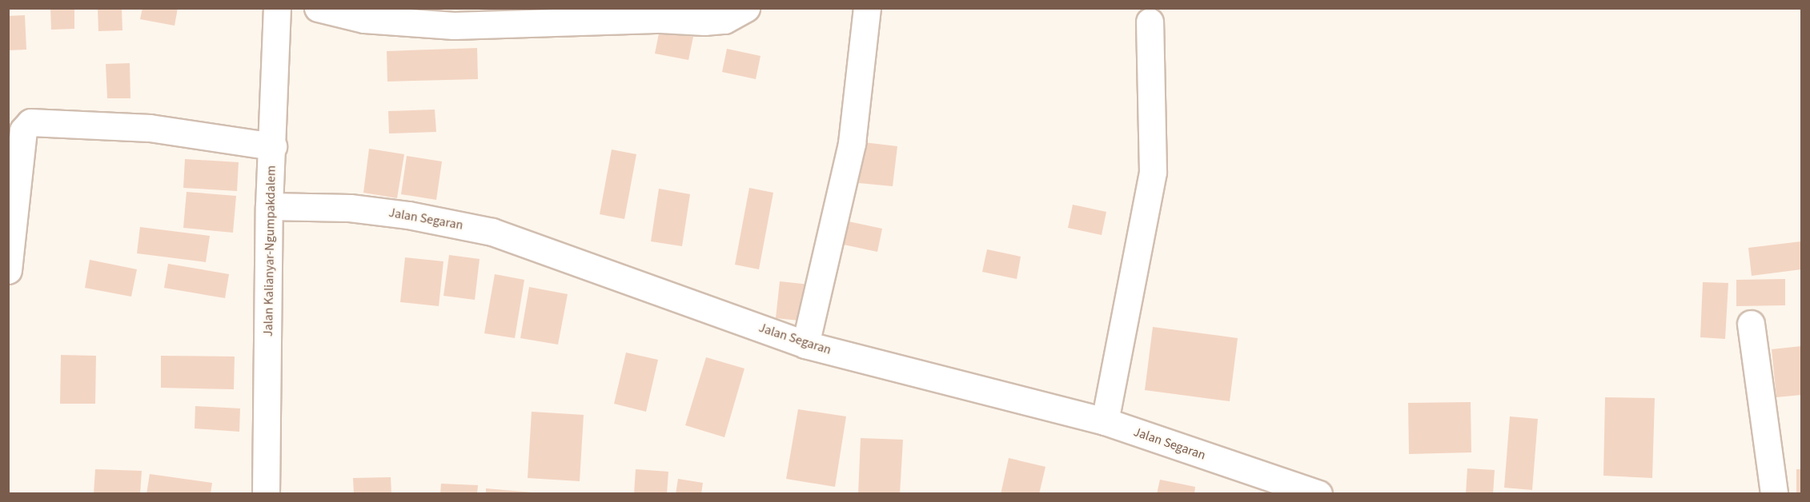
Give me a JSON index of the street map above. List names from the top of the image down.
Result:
{
  "streets": {
    "street": ["Jalan Segaran", "Jalan Kalianyar-Ngumpakdalem"]
  },
  "crossings": [
    ["Jalan Segaran", "Jalan Kalianyar-Ngumpakdalem"]
  ]
}
